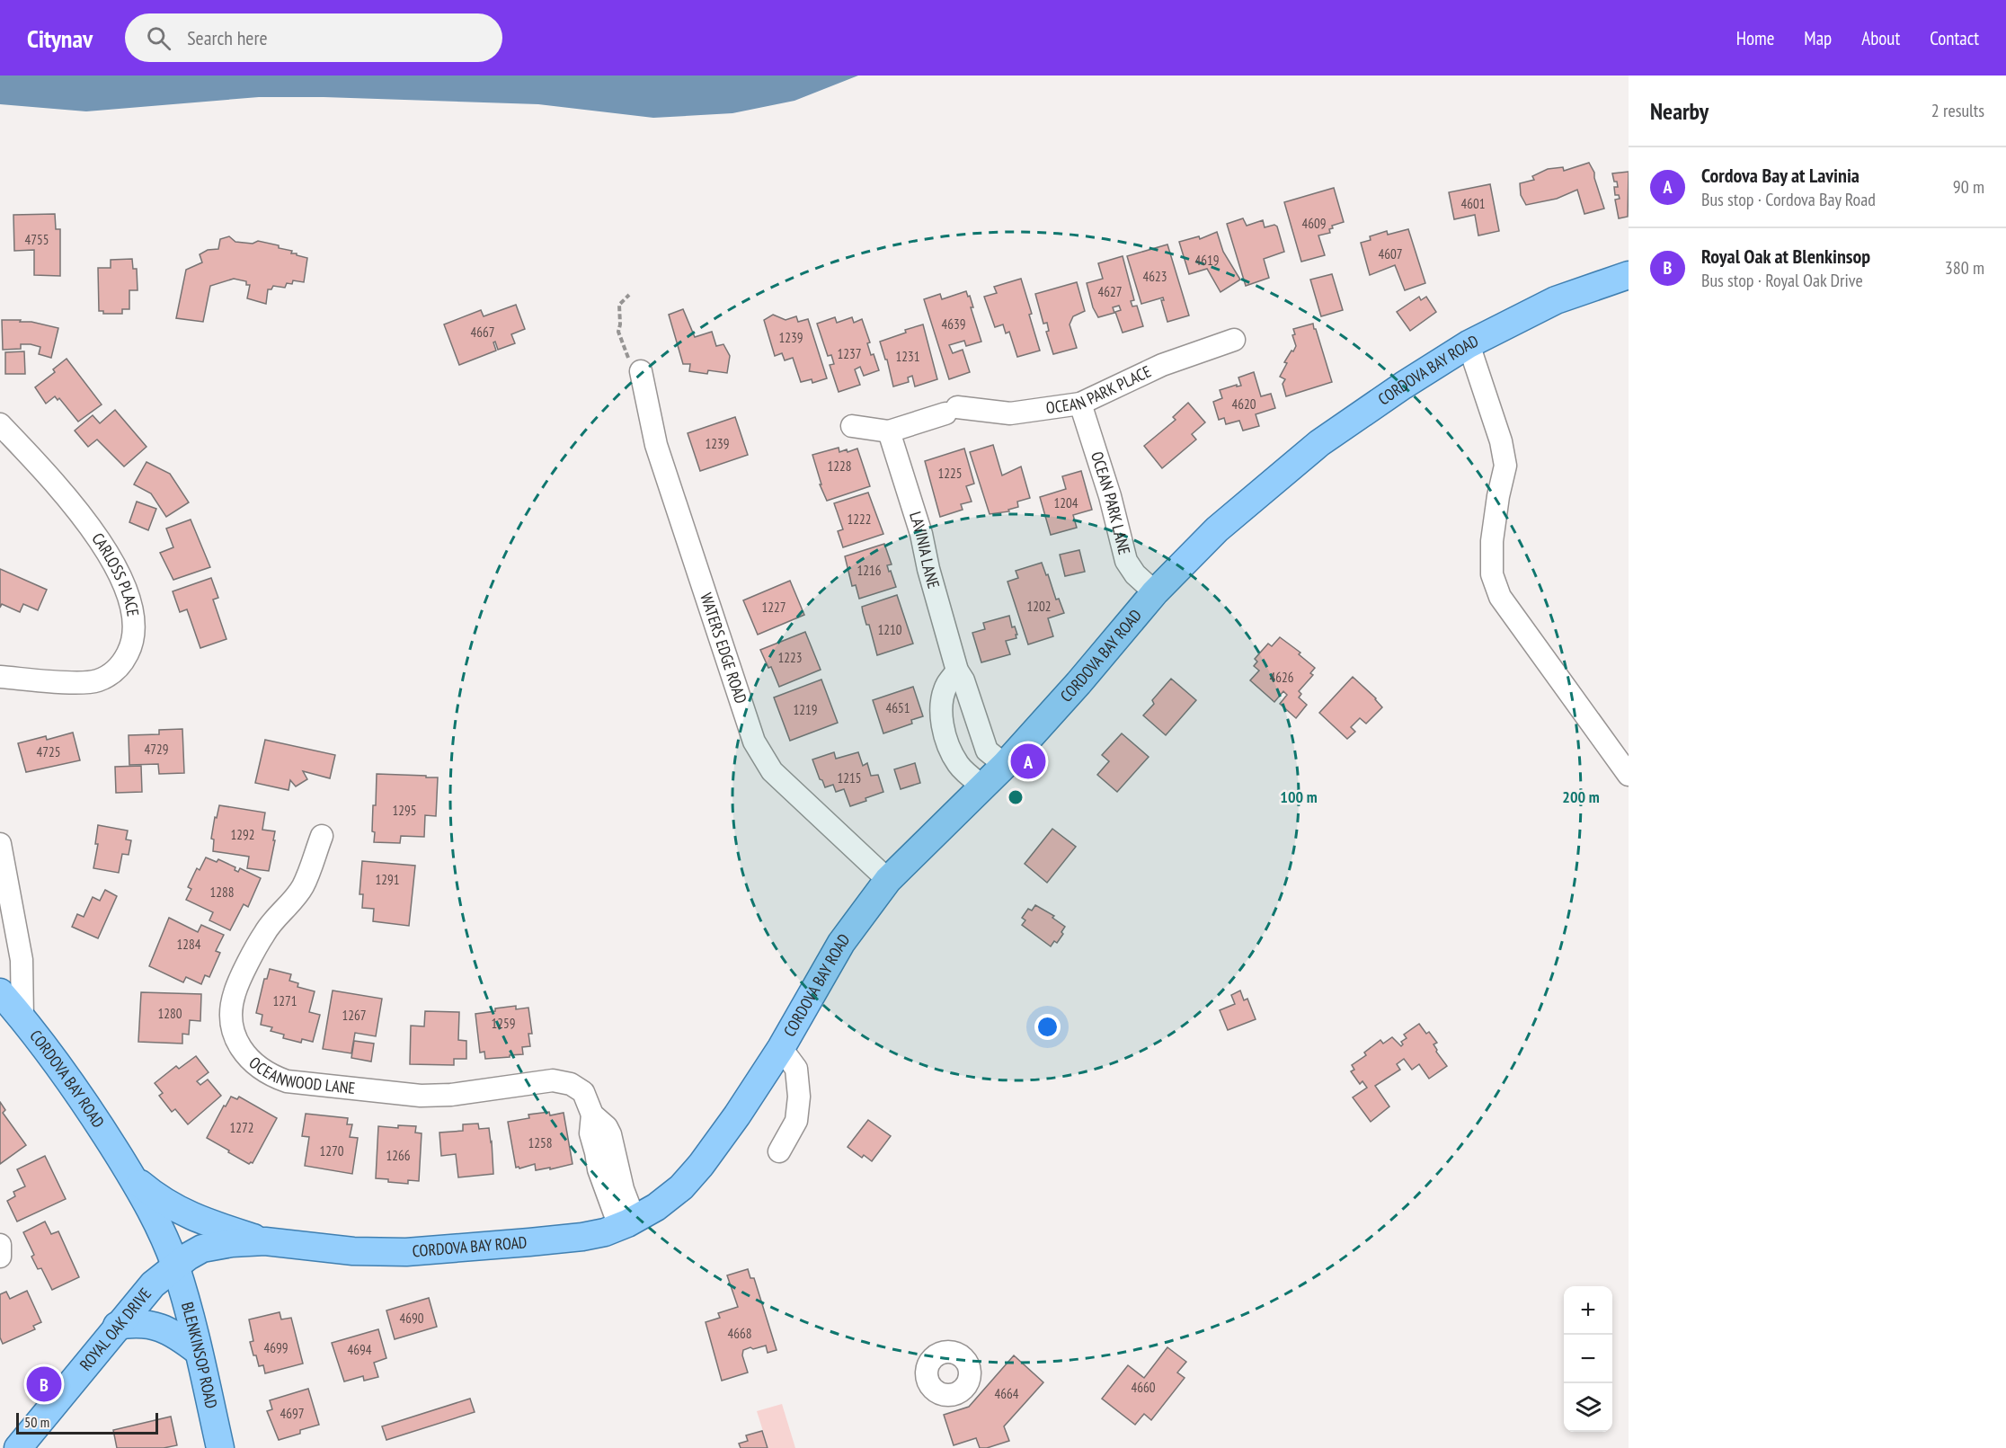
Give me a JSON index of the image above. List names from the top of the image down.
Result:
{
  "streets": {
    "main road": ["CORDOVA BAY ROAD", "ROYAL OAK DRIVE", "BLENKINSOP ROAD"],
    "street": [
      "OCEAN PARK PLACE",
      "OCEAN PARK LANE",
      "LAVINIA LANE",
      "CARLOSS PLACE",
      "WATERS EDGE ROAD",
      "OCEANWOOD LANE"
    ]
  },
  "crossings": [
    ["CORDOVA BAY ROAD", "OCEAN PARK LANE"],
    ["CORDOVA BAY ROAD", "LAVINIA LANE"],
    ["CORDOVA BAY ROAD", "WATERS EDGE ROAD"],
    ["CORDOVA BAY ROAD", "OCEANWOOD LANE"],
    ["CORDOVA BAY ROAD", "ROYAL OAK DRIVE"],
    ["CORDOVA BAY ROAD", "BLENKINSOP ROAD"],
    ["OCEAN PARK PLACE", "OCEAN PARK LANE"],
    ["OCEAN PARK PLACE", "LAVINIA LANE"],
    ["ROYAL OAK DRIVE", "BLENKINSOP ROAD"]
  ],
  "house_numbers": [
    "4601",
    "4609",
    "4755",
    "4607",
    "4619",
    "4623",
    "4627",
    "4639",
    "4667",
    "1239",
    "1237",
    "1231",
    "4620",
    "1239",
    "1228",
    "1225",
    "1204",
    "1222",
    "1216",
    "1202",
    "1227",
    "1210",
    "1223",
    "4626",
    "4651",
    "1219",
    "4729",
    "4725",
    "1215",
    "1295",
    "1292",
    "1291",
    "1288",
    "1284",
    "1271",
    "1280",
    "1267",
    "1259",
    "1272",
    "1258",
    "1270",
    "1266",
    "4690",
    "4668",
    "4699",
    "4694",
    "4660",
    "4664",
    "4697"
  ],
  "scale_bar": "50 m",
  "page": {
    "header": "Citynav",
    "search": "Search here",
    "nav": [
      "Home",
      "Map",
      "About",
      "Contact"
    ],
    "heading": ["Nearby", "2 results"],
    "list": [
      {
        "mark": "A",
        "name": "Cordova Bay at Lavinia",
        "note": "Bus stop · Cordova Bay Road",
        "value": "90 m"
      },
      {
        "mark": "B",
        "name": "Royal Oak at Blenkinsop",
        "note": "Bus stop · Royal Oak Drive",
        "value": "380 m"
      }
    ],
    "pins": ["A", "B"],
    "map_buttons": ["+", "−"],
    "scale": "50 m"
  },
  "rings": ["100 m", "200 m"]
}
